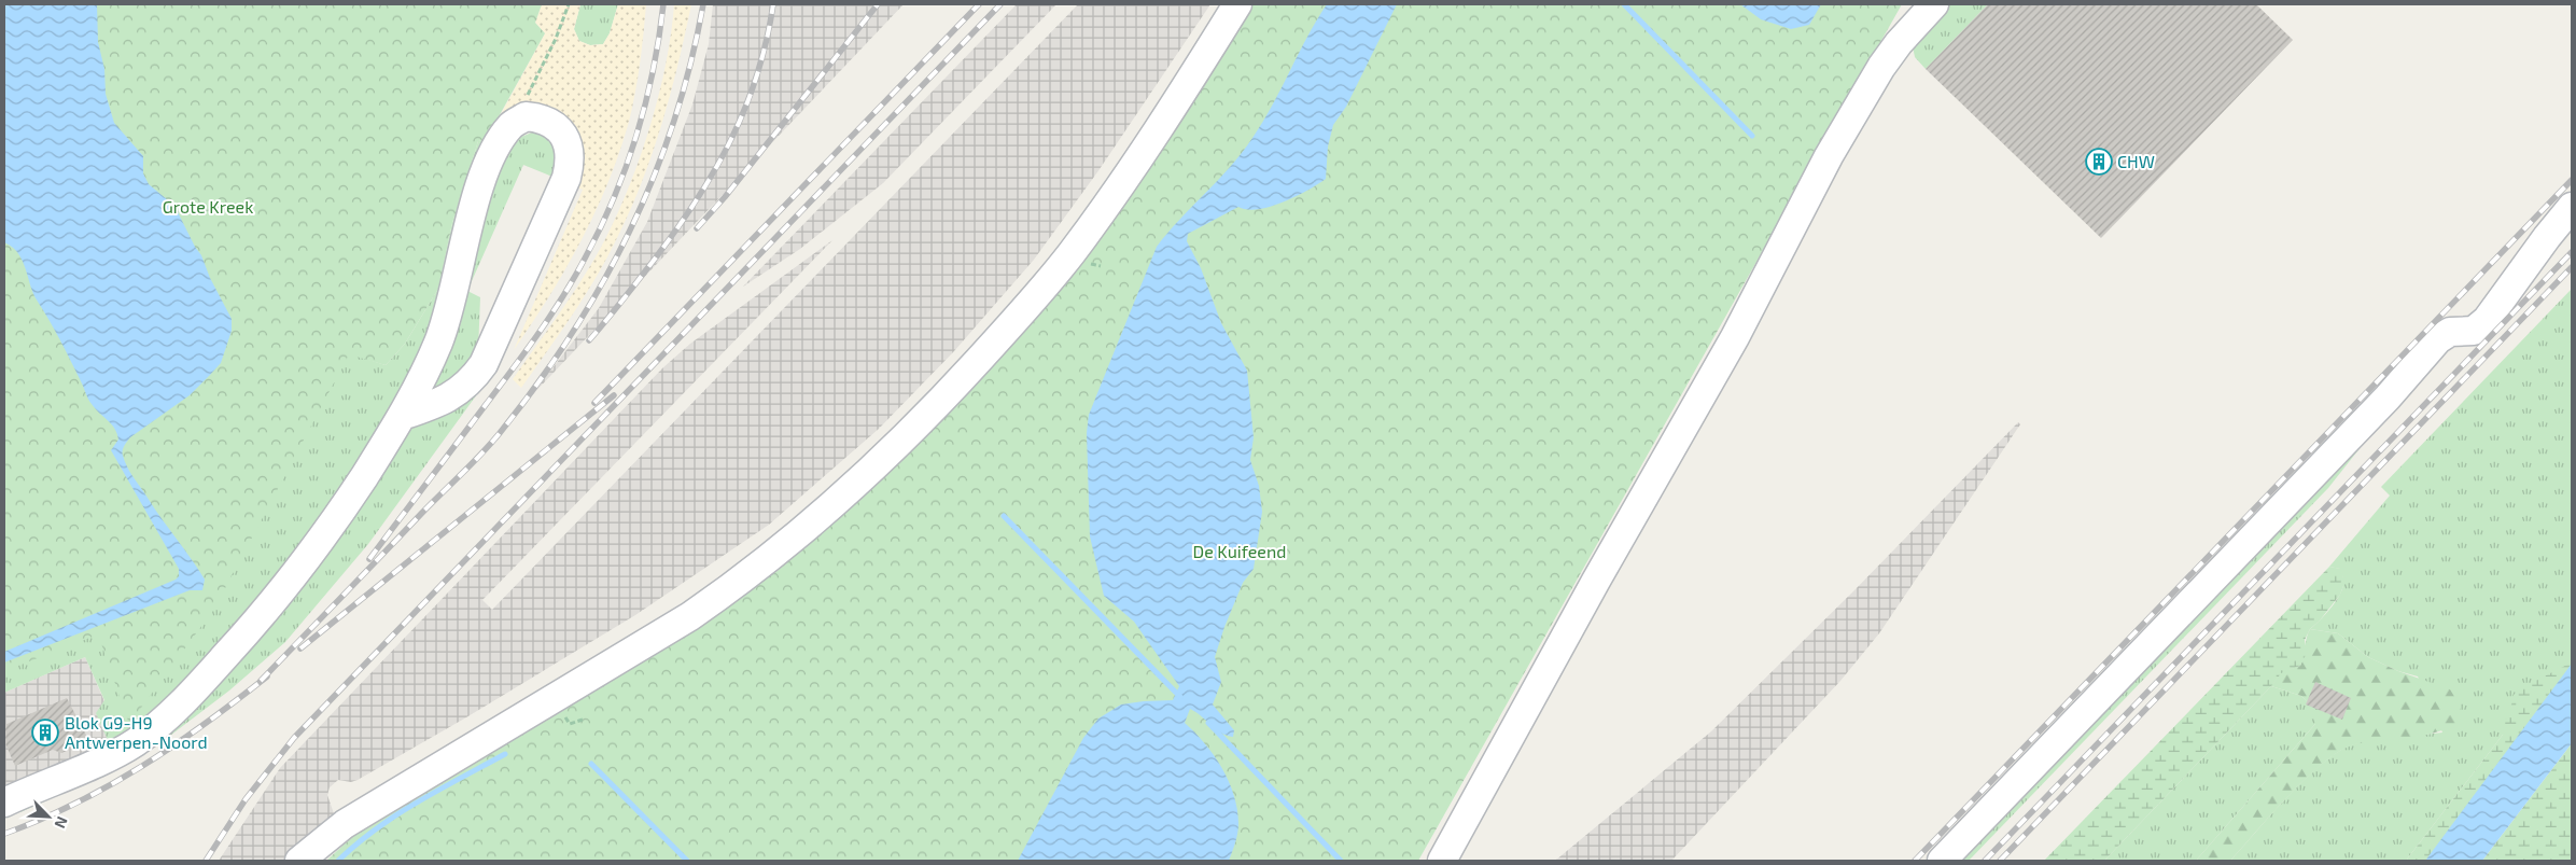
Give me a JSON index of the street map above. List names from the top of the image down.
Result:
{
  "parks": ["Grote Kreek", "De Kuifeend"],
  "places": {
    "building": ["CHW", "Blok G9-H9 Antwerpen-Noord"]
  },
  "north": "bottom right"
}
